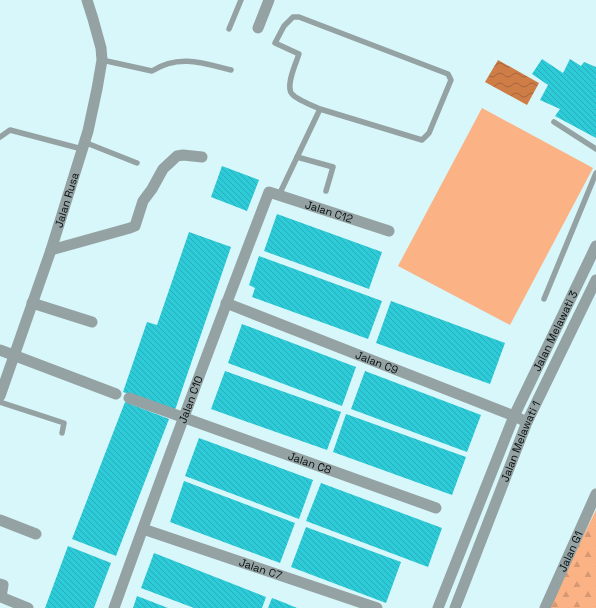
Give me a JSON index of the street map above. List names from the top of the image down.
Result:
{
  "streets": {
    "street": [
      "Jalan Rusa",
      "Jalan C12",
      "Jalan Melawati 3",
      "Jalan C9",
      "Jalan C10",
      "Jalan Melawati 1",
      "Jalan C8",
      "Jalan G1",
      "Jalan C7"
    ]
  },
  "crossings": [
    ["Jalan C12", "Jalan C10"],
    ["Jalan Melawati 3", "Jalan C9"],
    ["Jalan Melawati 3", "Jalan Melawati 1"],
    ["Jalan C9", "Jalan C10"],
    ["Jalan C9", "Jalan Melawati 1"],
    ["Jalan C10", "Jalan C8"],
    ["Jalan C10", "Jalan C7"]
  ]
}
